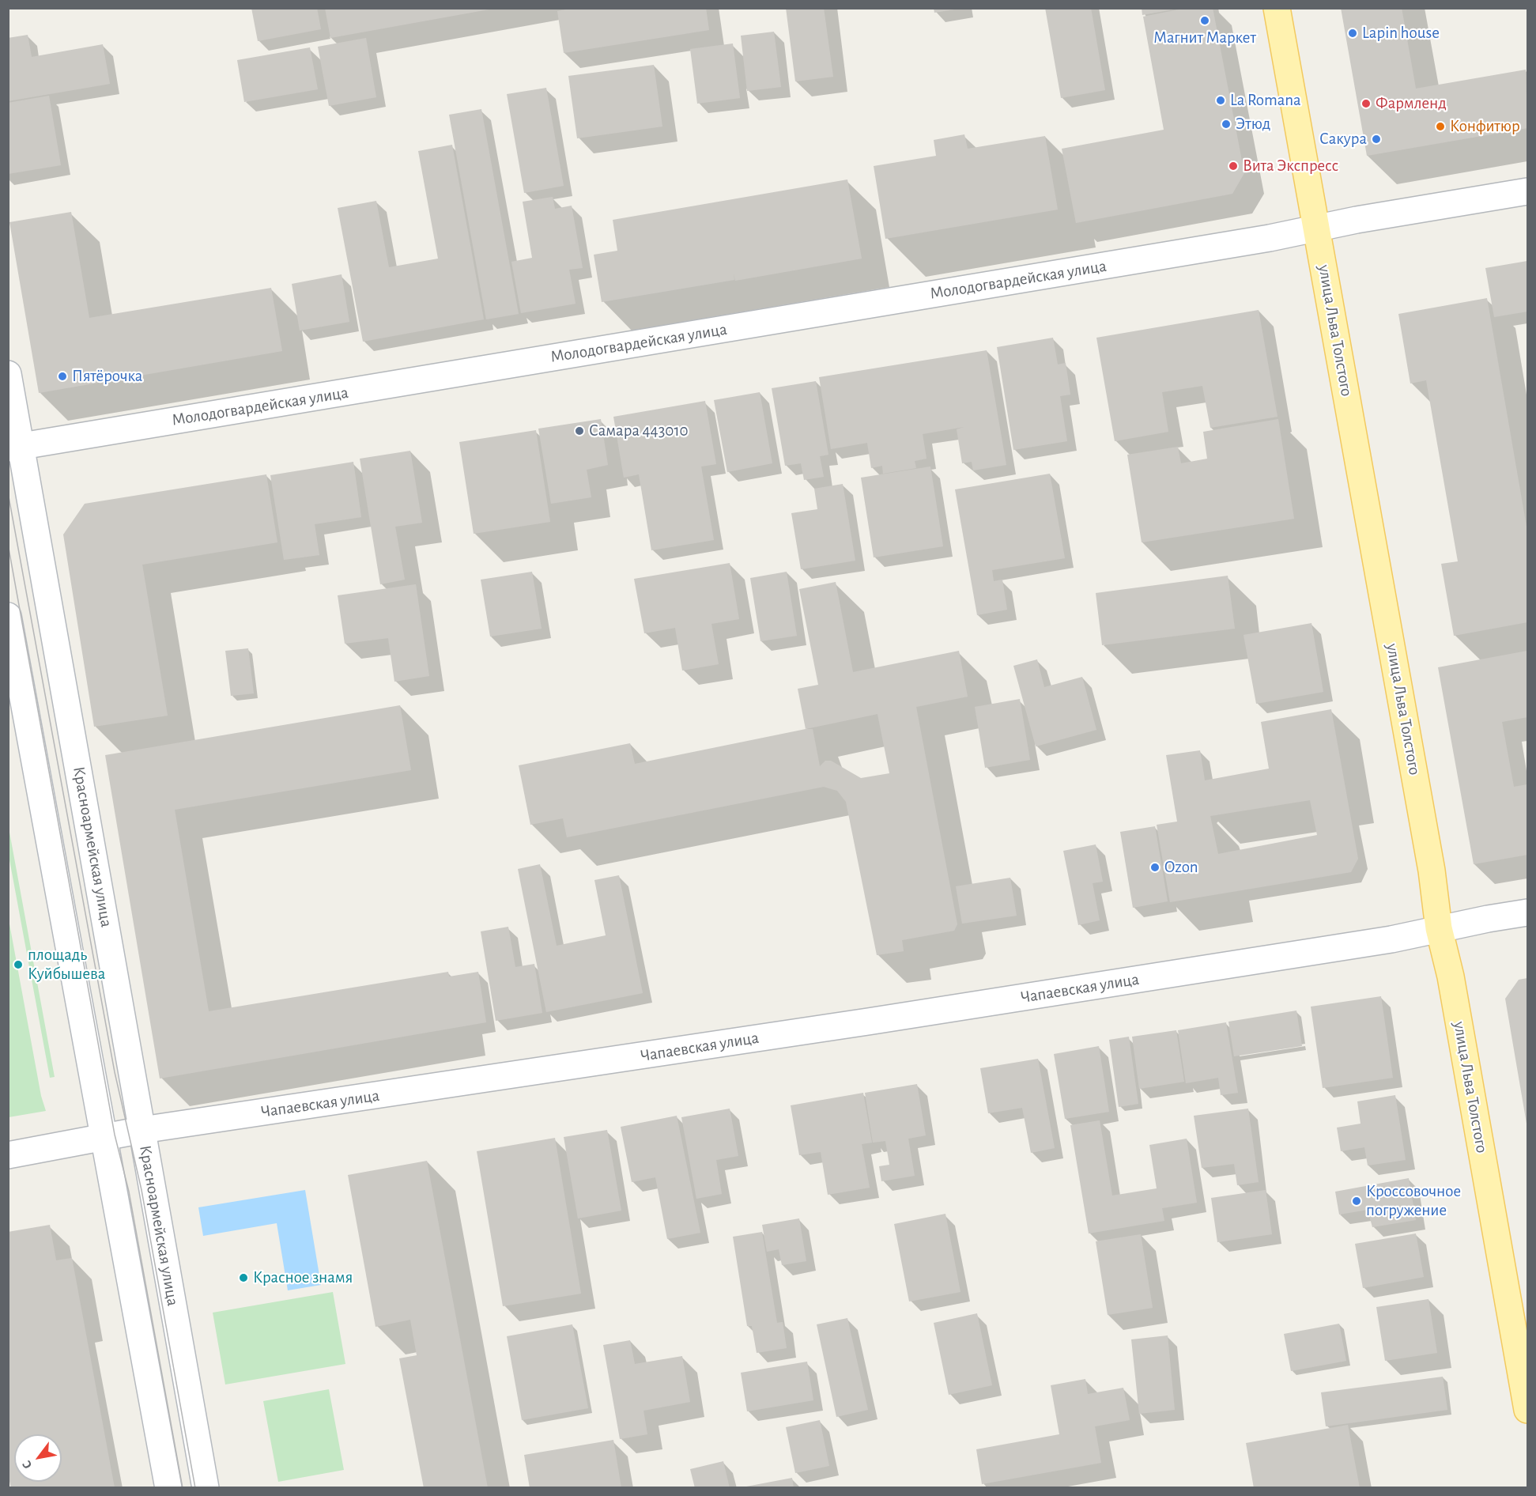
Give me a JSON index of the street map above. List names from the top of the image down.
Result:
{
  "streets": {
    "main road": ["улица Льва Толстого"],
    "street": ["Молодогвардейская улица", "Красноармейская улица", "Чапаевская улица"]
  },
  "crossings": [
    ["Молодогвардейская улица", "улица Льва Толстого"],
    ["Молодогвардейская улица", "Красноармейская улица"],
    ["улица Льва Толстого", "Чапаевская улица"],
    ["Красноармейская улица", "Чапаевская улица"]
  ],
  "places": [
    "Магнит Маркет",
    "Lapin house",
    "La Romana",
    "Фармленд",
    "Этюд",
    "Конфитюр",
    "Сакура",
    "Вита Экспресс",
    "Пятёрочка",
    "Самара 443010",
    "Ozon",
    "площадь Куйбышева",
    "Кроссовочное погружение",
    "Красное знамя"
  ],
  "north": "bottom left"
}
